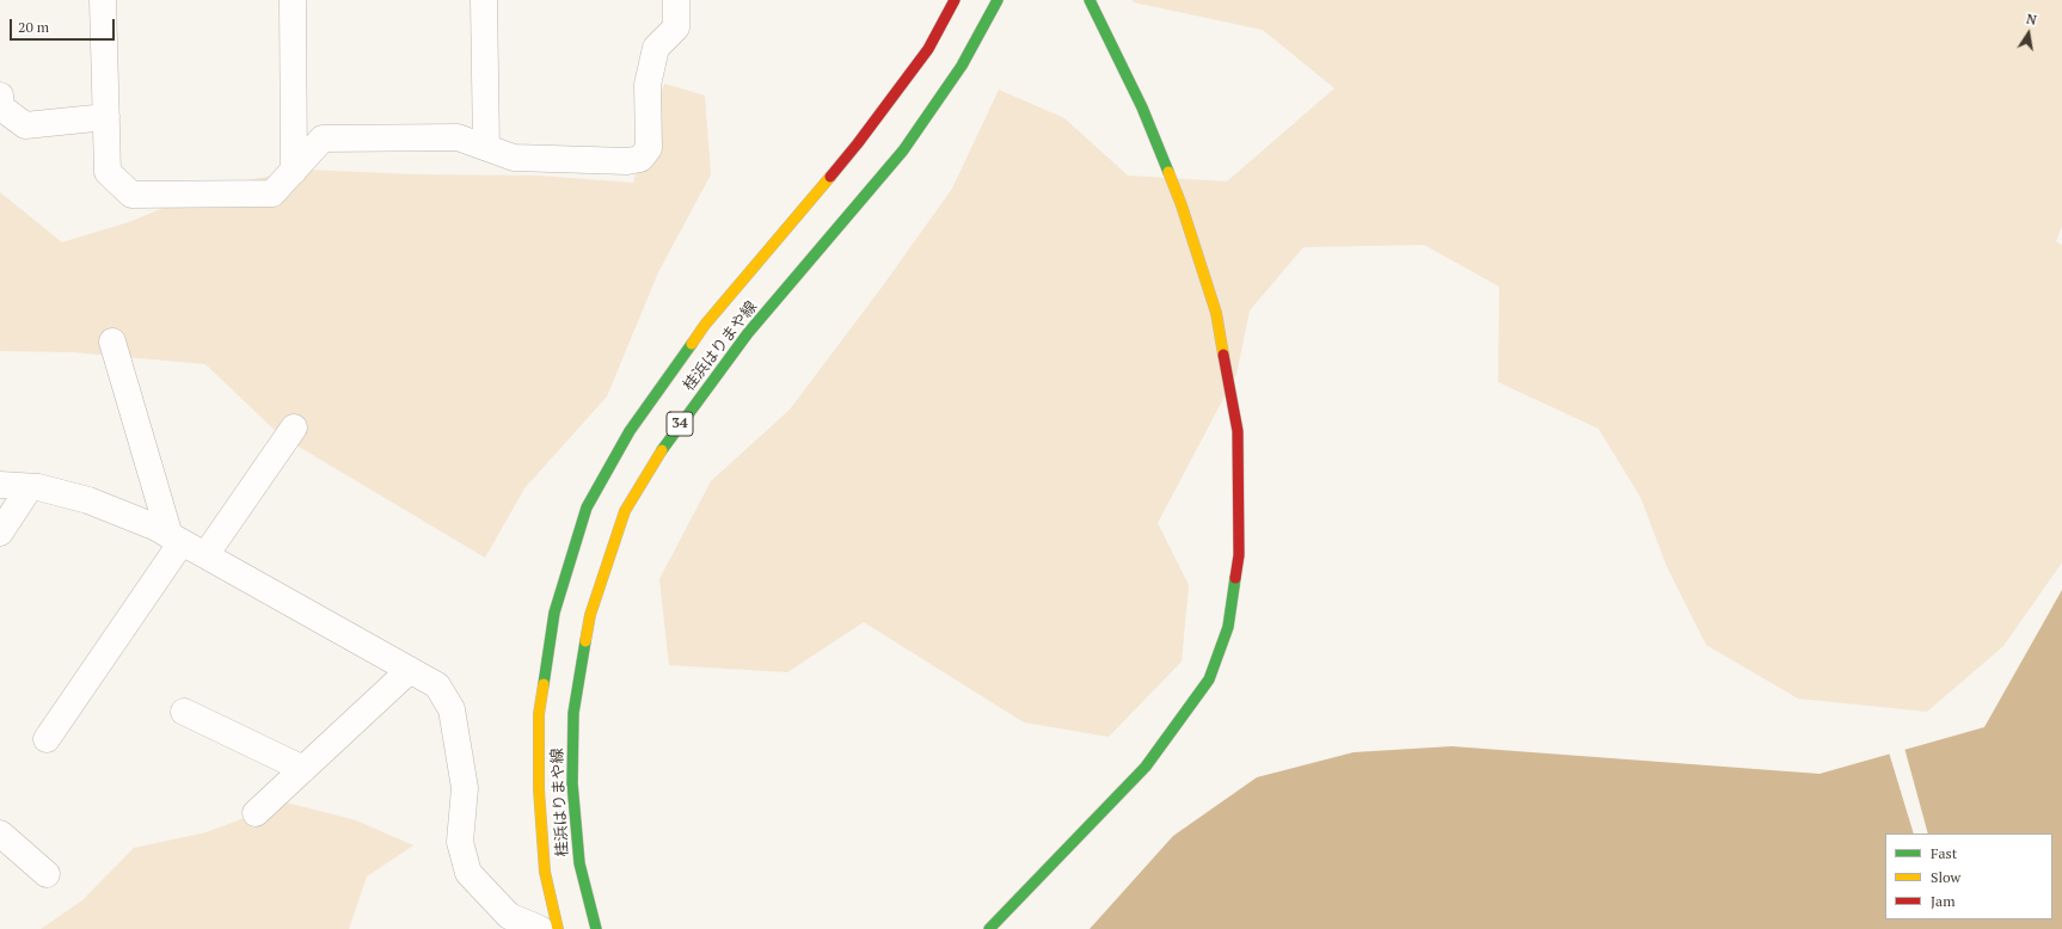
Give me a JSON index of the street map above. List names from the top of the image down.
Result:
{
  "streets": {
    "main road": ["桂浜はりまや線", "34"]
  },
  "legend": ["Fast", "Slow", "Jam"],
  "scale_bar": "20 m",
  "north": "top"
}
